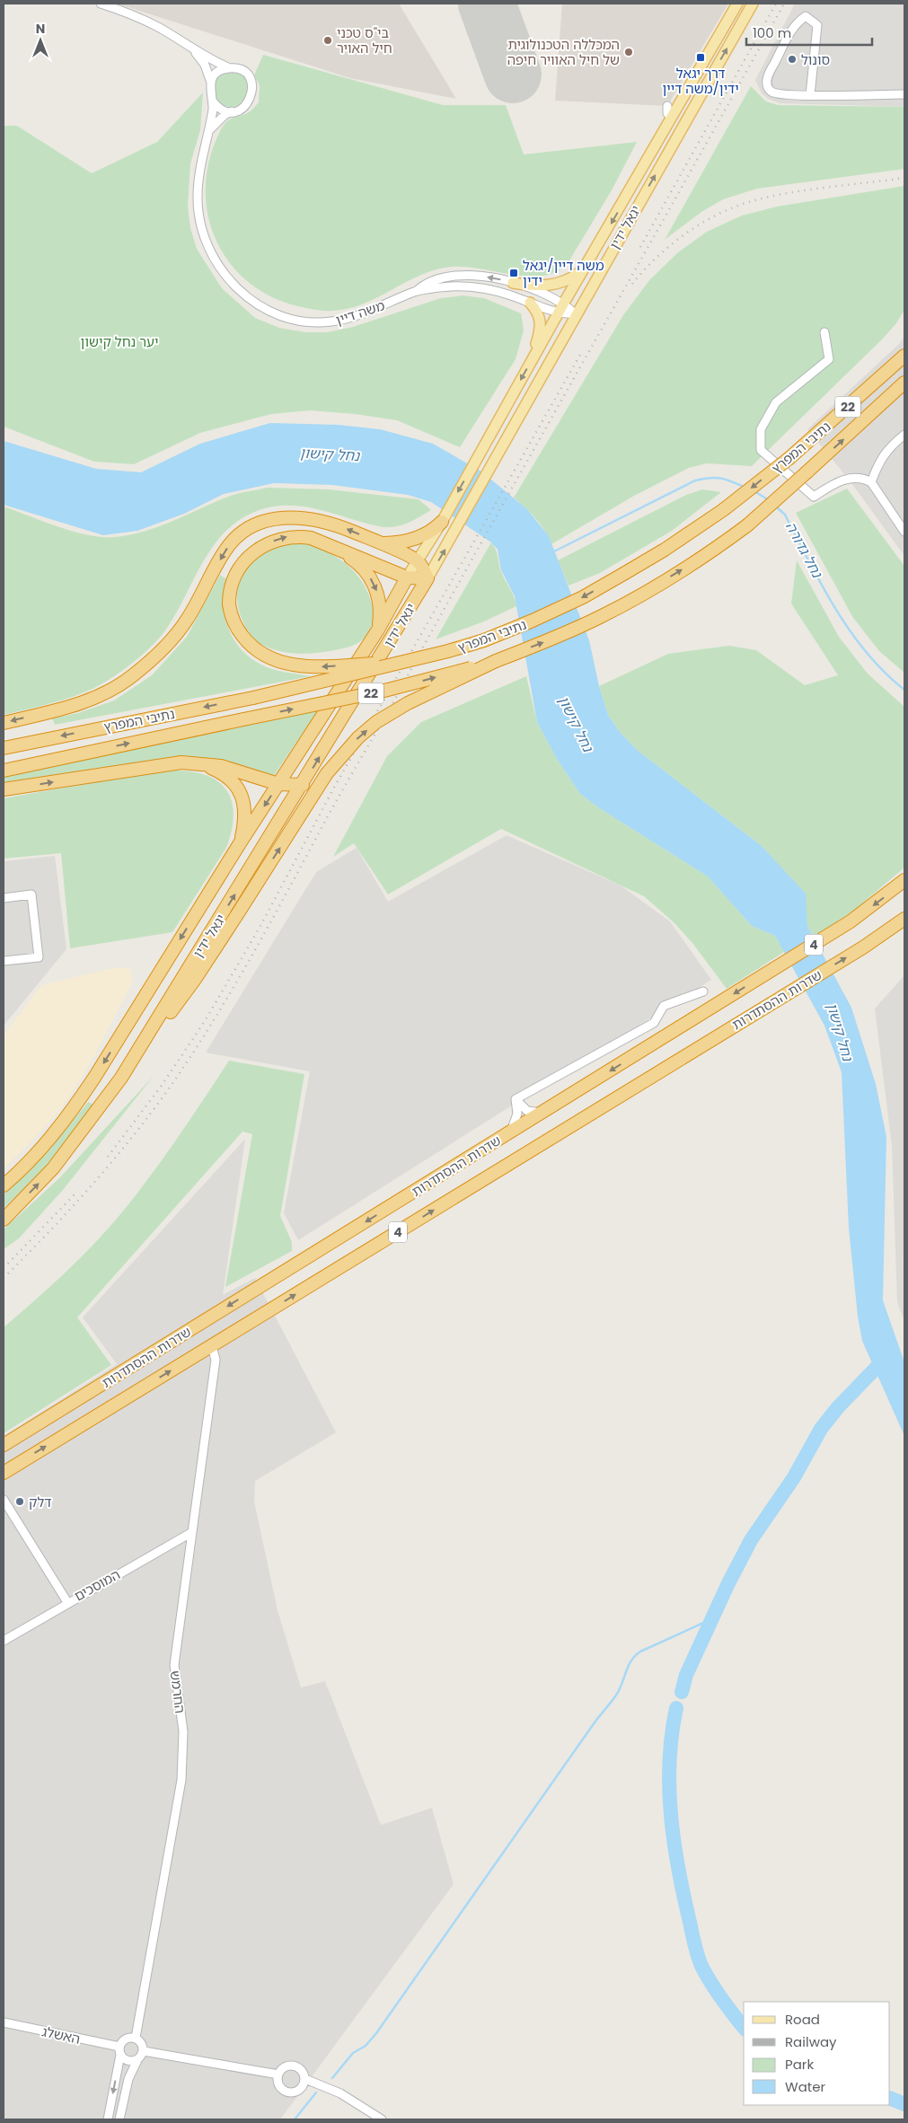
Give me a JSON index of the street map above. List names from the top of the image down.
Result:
{
  "streets": {
    "highway": [
      "יגאל ידין",
      "22",
      "נתיבי המפרץ",
      "4",
      "שדרות ההסתדרות"
    ],
    "street": [
      "משה דיין",
      "המוסכים",
      "החרמש",
      "האשלג"
    ]
  },
  "crossings": [
    ["יגאל ידין", "משה דיין"],
    ["שדרות ההסתדרות", "החרמש"],
    ["המוסכים", "החרמש"],
    ["החרמש", "האשלג"]
  ],
  "water": ["נחל קישון", "נחל גדורה"],
  "parks": ["יער נחל קישון"],
  "places": {
    "other": [
      "בי\"ס טכני חיל האויר",
      "המכללה הטכנולוגית של חיל האוויר חיפה",
      "סונול",
      "דלק"
    ],
    "transit": ["דרך יגאל ידין/משה דיין", "משה דיין/יגאל ידין"]
  },
  "legend": [
    "Road",
    "Railway",
    "Park",
    "Water"
  ],
  "scale_bar": "100 m",
  "north": "top"
}
